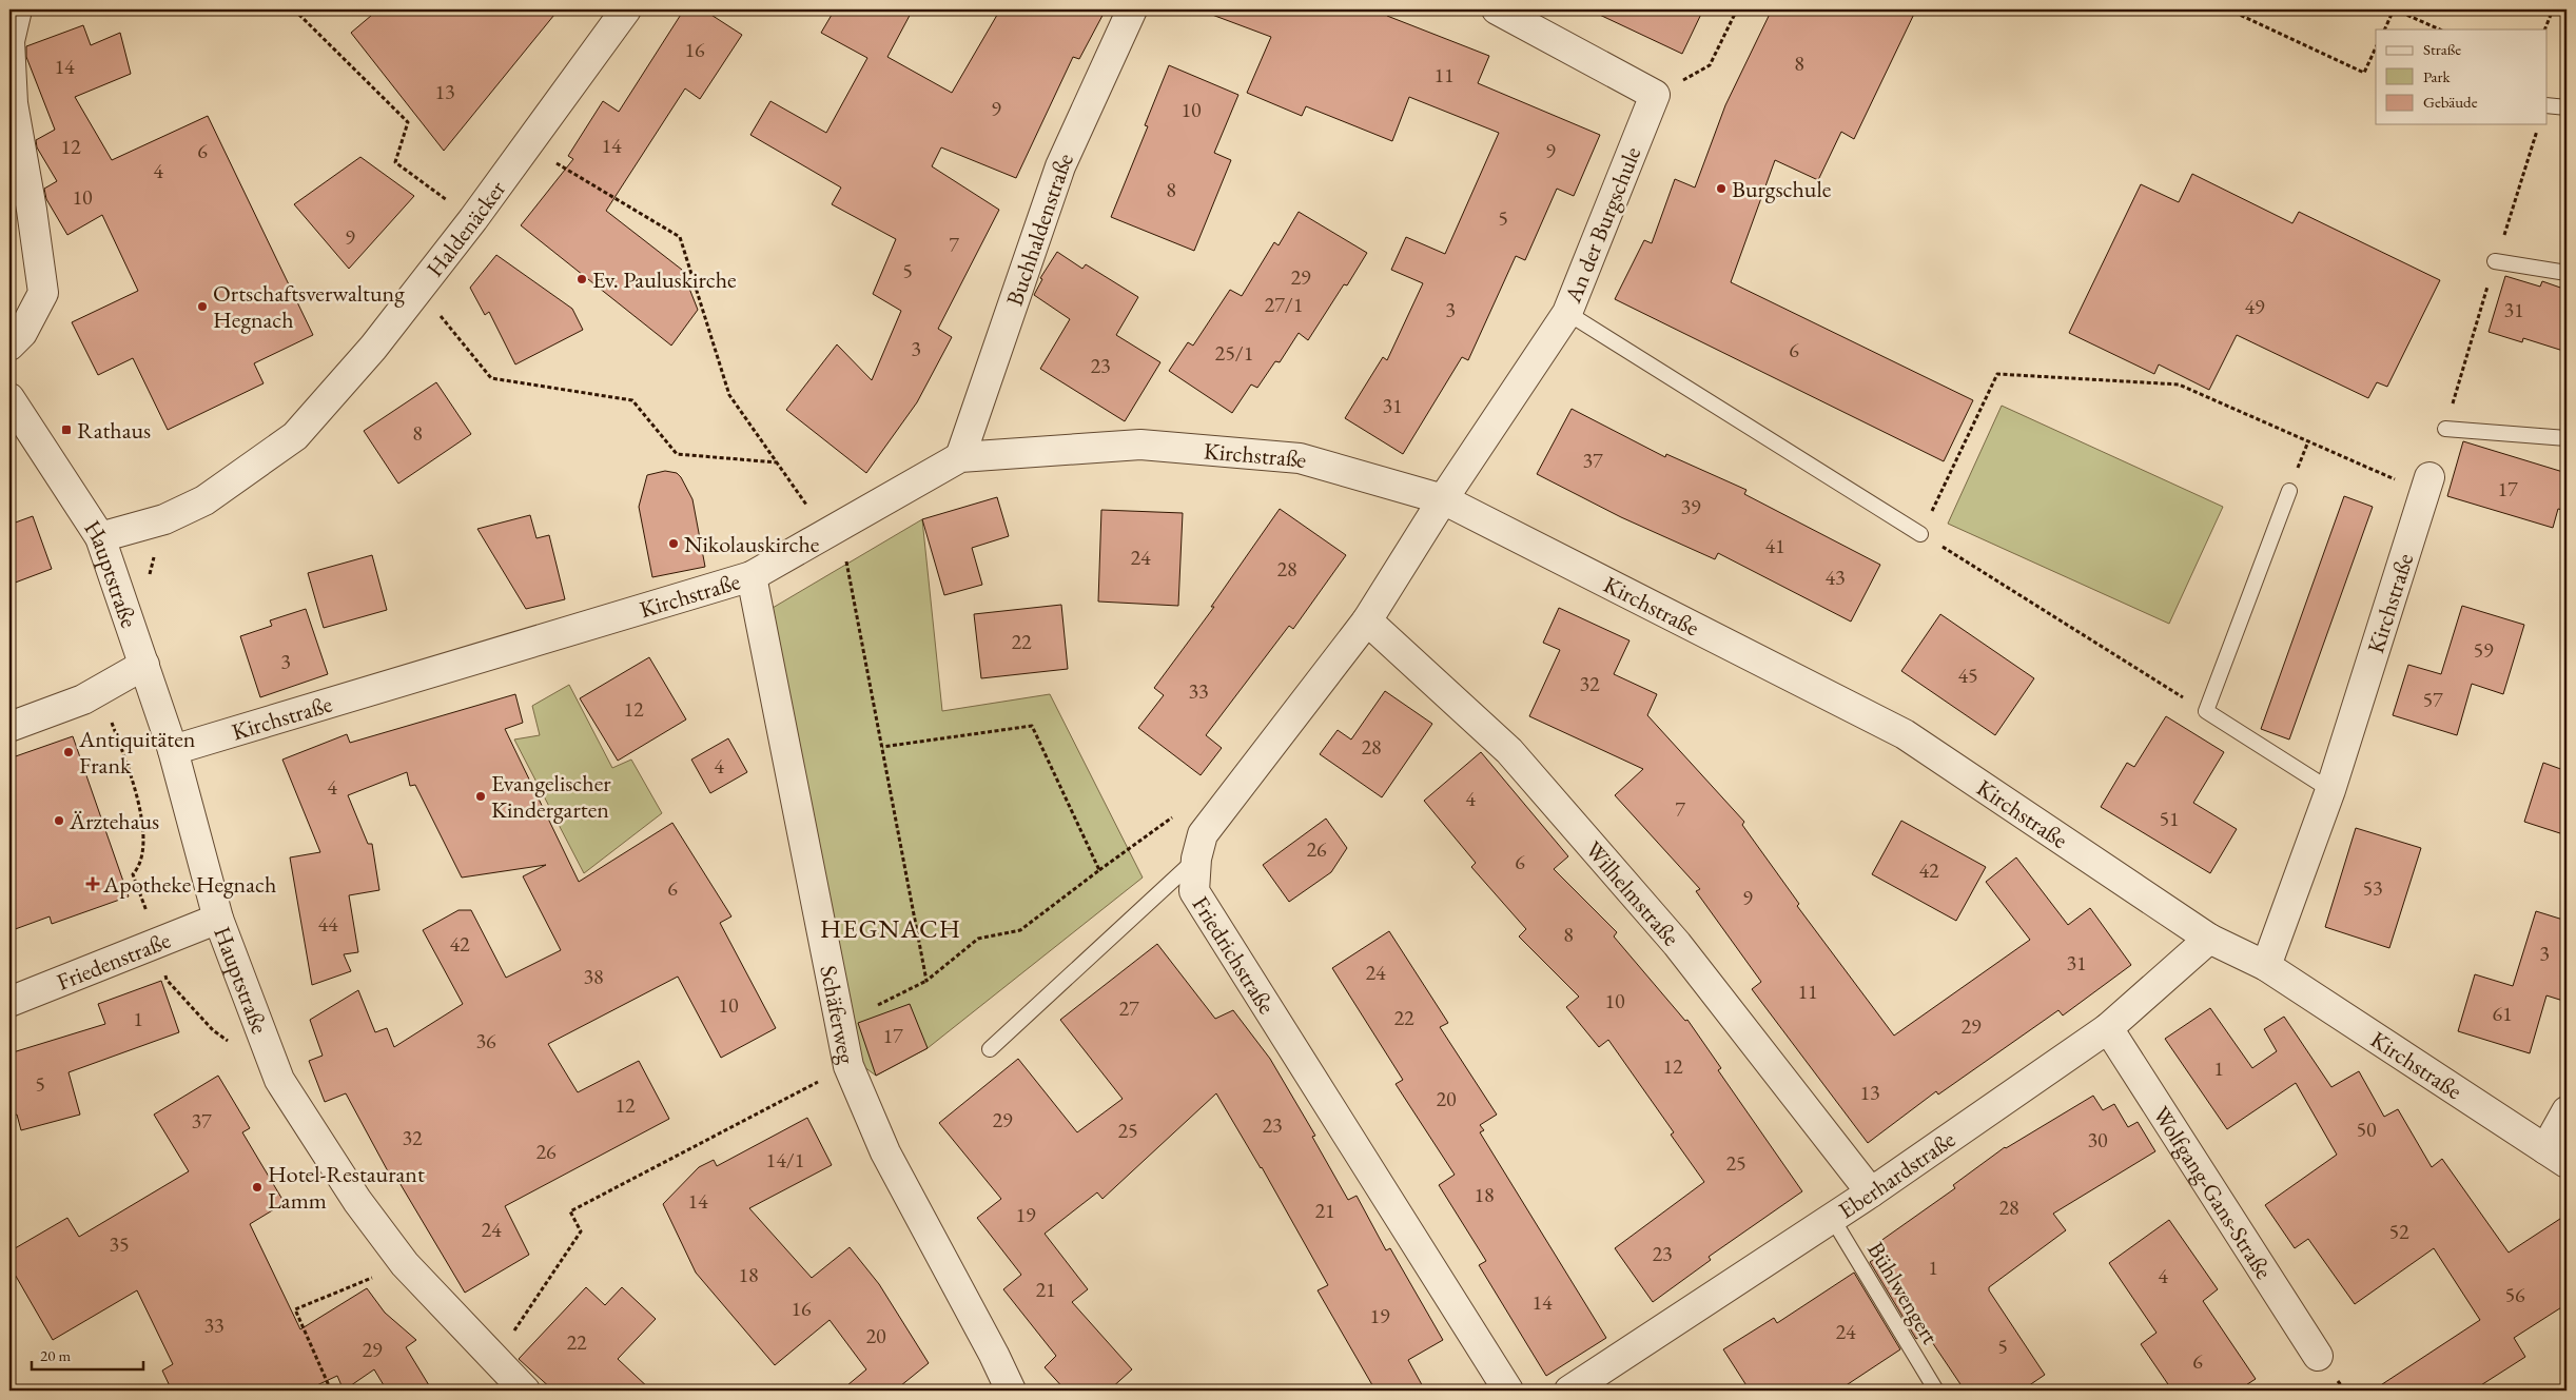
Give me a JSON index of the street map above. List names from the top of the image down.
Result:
{
  "streets": {
    "street": [
      "An der Burgschule",
      "Haldenäcker",
      "Buchhaldenstraße",
      "Kirchstraße",
      "Hauptstraße",
      "Wilhelmstraße",
      "Friedrichstraße",
      "Friedenstraße",
      "Schäferweg",
      "Eberhardstraße",
      "Wolfgang-Gans-Straße"
    ],
    "lane": ["Bühlwengert"]
  },
  "crossings": [
    ["An der Burgschule", "Kirchstraße"],
    ["An der Burgschule", "Friedrichstraße"],
    ["Haldenäcker", "Hauptstraße"],
    ["Buchhaldenstraße", "Kirchstraße"],
    ["Kirchstraße", "Hauptstraße"],
    ["Kirchstraße", "Friedrichstraße"],
    ["Kirchstraße", "Schäferweg"],
    ["Kirchstraße", "Eberhardstraße"],
    ["Hauptstraße", "Friedenstraße"],
    ["Wilhelmstraße", "Friedrichstraße"],
    ["Wilhelmstraße", "Eberhardstraße"],
    ["Eberhardstraße", "Wolfgang-Gans-Straße"],
    ["Eberhardstraße", "Bühlwengert"]
  ],
  "districts": ["HEGNACH"],
  "places": {
    "other": [
      "Burgschule",
      "Ev. Pauluskirche",
      "Ortschaftsverwaltung Hegnach",
      "Nikolauskirche",
      "Antiquitäten Frank",
      "Evangelischer Kindergarten",
      "Ärztehaus",
      "Hotel-Restaurant Lamm"
    ],
    "transit": ["Rathaus"],
    "health": ["Apotheke Hegnach"]
  },
  "house_numbers": [
    "16",
    "8",
    "14",
    "11",
    "13",
    "9",
    "10",
    "14",
    "12",
    "6",
    "9",
    "4",
    "8",
    "10",
    "5",
    "9",
    "7",
    "5",
    "29",
    "27/1",
    "49",
    "3",
    "31",
    "3",
    "6",
    "25/1",
    "23",
    "31",
    "8",
    "37",
    "17",
    "39",
    "41",
    "24",
    "28",
    "43",
    "22",
    "59",
    "3",
    "45",
    "32",
    "33",
    "57",
    "12",
    "28",
    "4",
    "4",
    "4",
    "7",
    "51",
    "26",
    "6",
    "42",
    "6",
    "53",
    "9",
    "44",
    "8",
    "42",
    "3",
    "31",
    "24",
    "38",
    "11",
    "10",
    "10",
    "27",
    "61",
    "22",
    "1",
    "29",
    "17",
    "36",
    "12",
    "1",
    "5",
    "13",
    "20",
    "12",
    "29",
    "37",
    "23",
    "50",
    "25",
    "32",
    "30",
    "26",
    "14/1",
    "25",
    "18",
    "14",
    "28",
    "21",
    "19",
    "24",
    "52",
    "35",
    "23",
    "1",
    "18",
    "4",
    "21",
    "56",
    "14",
    "16",
    "19",
    "33",
    "24",
    "20",
    "22",
    "5",
    "29",
    "6"
  ],
  "legend": ["Straße", "Park", "Gebäude"],
  "scale_bar": "20 m"
}
